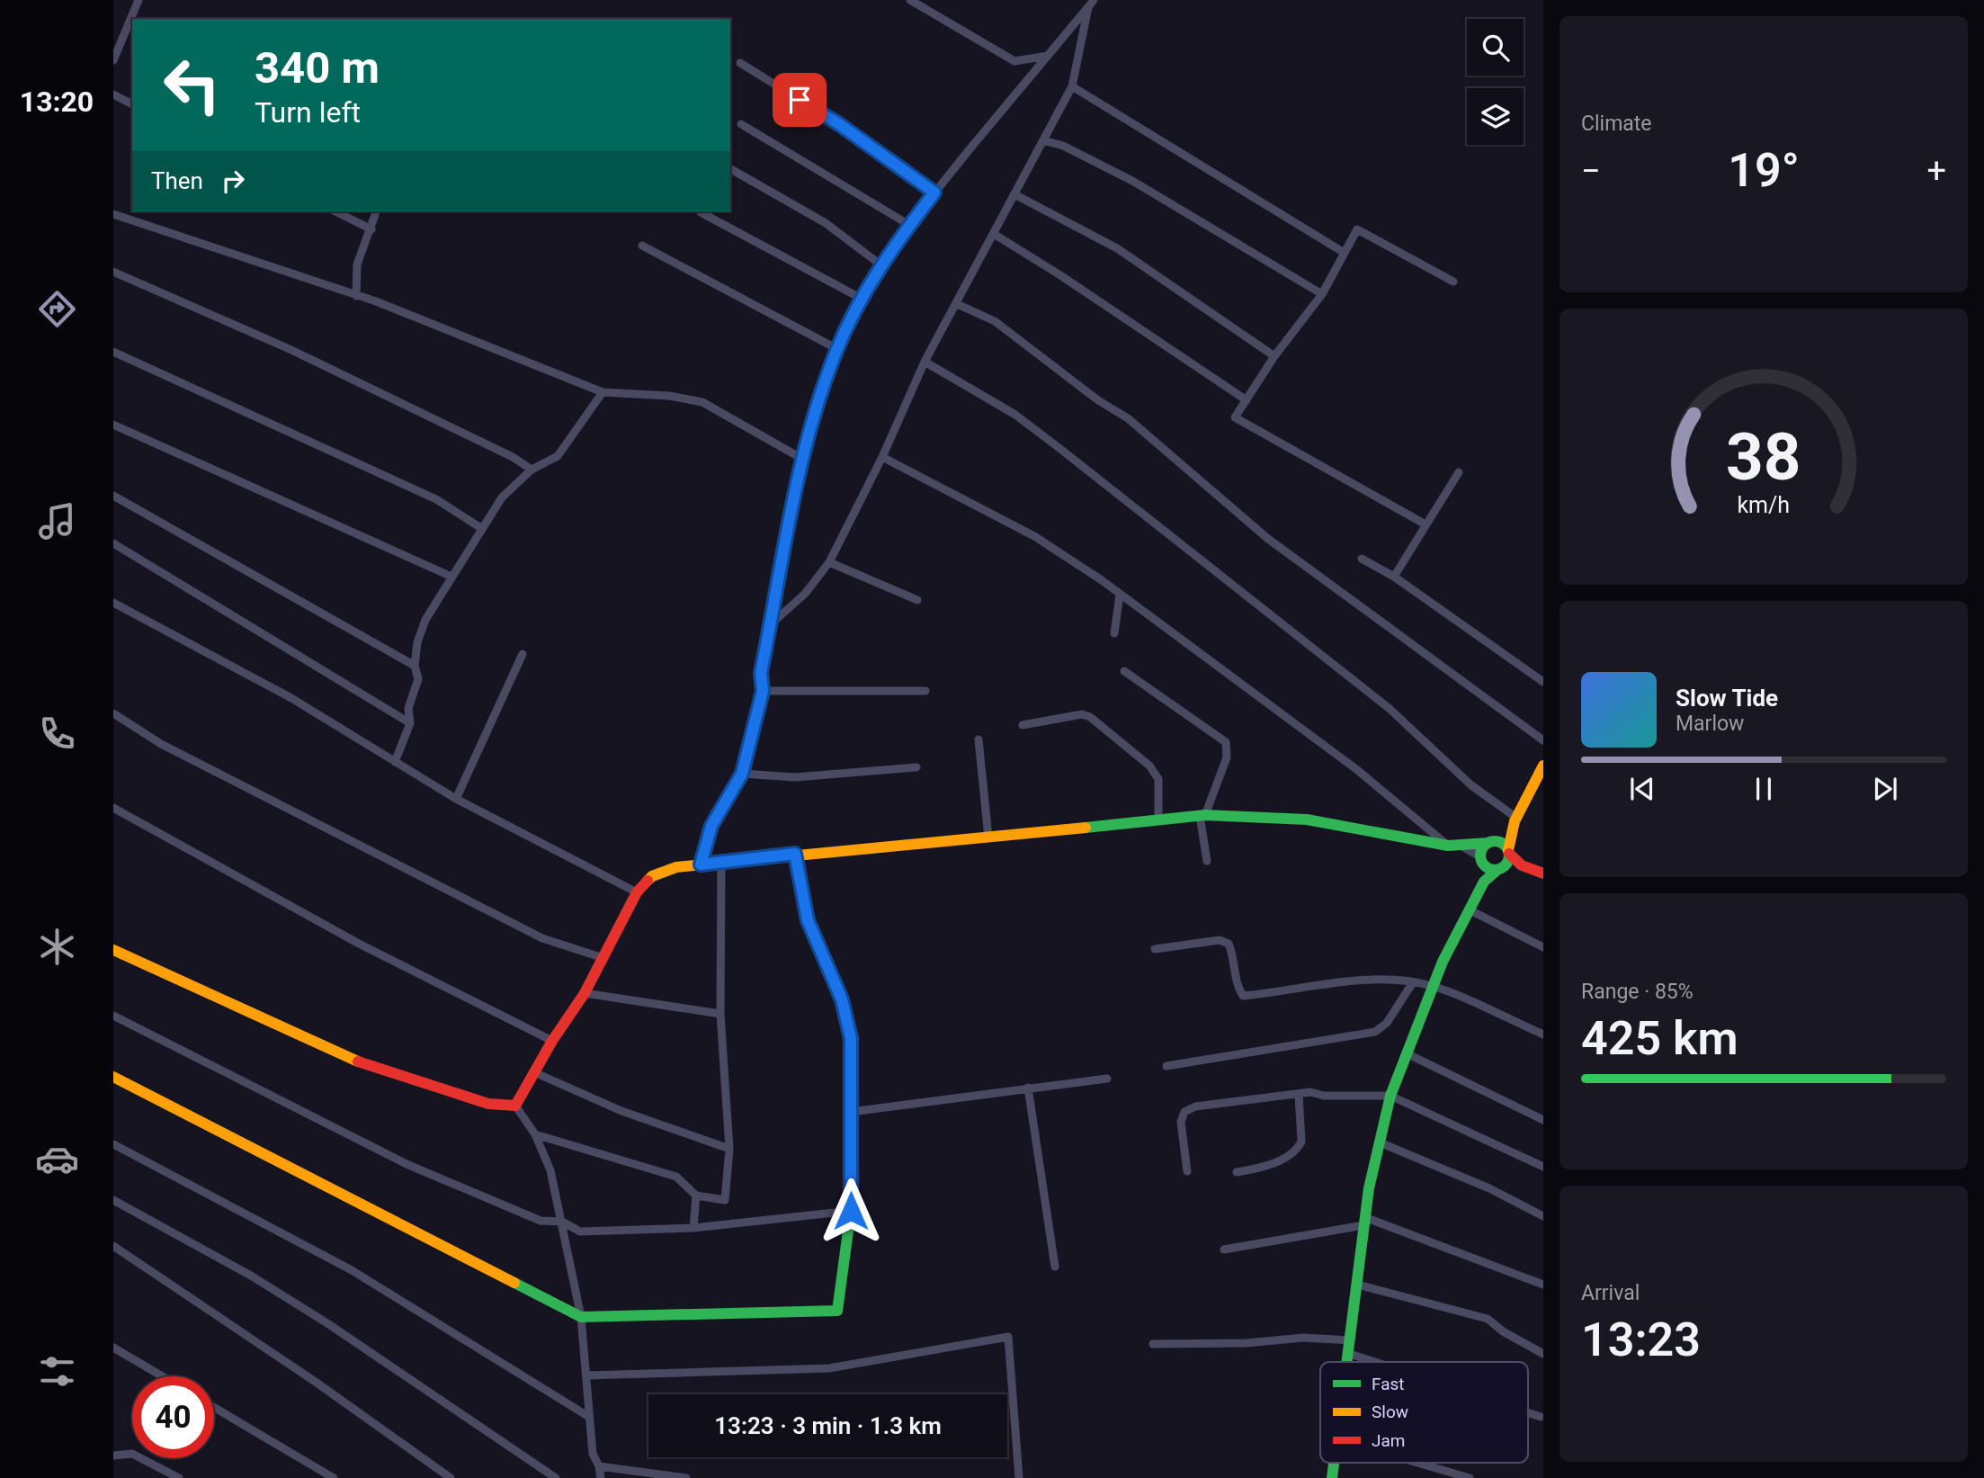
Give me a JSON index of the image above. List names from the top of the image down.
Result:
{
  "legend": ["Fast", "Slow", "Jam"],
  "page": {
    "tabs": "13:20",
    "tile": [
      "Climate",
      ["Range · 85%", "425 km"],
      ["Arrival", "13:23"]
    ],
    "turn": ["340 m", "Turn left"],
    "heat": ["−", "19°", "+"],
    "then": "Then",
    "song": ["Slow Tide", "Marlow"],
    "limit": "40",
    "trip": "13:23 · 3 min · 1.3 km",
    "gauge": ["38", "km/h"]
  }
}
